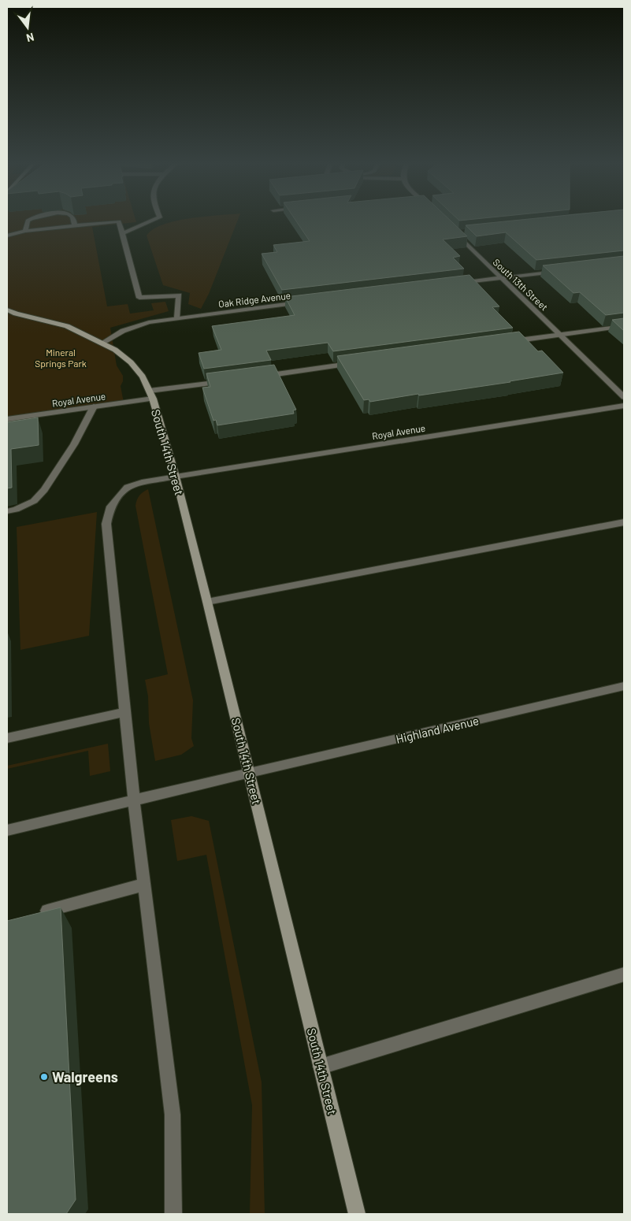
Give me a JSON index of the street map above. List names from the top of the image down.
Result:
{
  "streets": {
    "main road": ["South 14th Street"],
    "street": [
      "South 13th Street",
      "Oak Ridge Avenue",
      "Royal Avenue",
      "Highland Avenue"
    ]
  },
  "crossings": [
    ["Oak Ridge Avenue", "South 14th Street"],
    ["Royal Avenue", "South 14th Street"],
    ["Royal Avenue", "Highland Avenue"],
    ["South 14th Street", "Highland Avenue"]
  ],
  "parks": ["Mineral Springs Park"],
  "places": ["Walgreens"],
  "north": "bottom"
}
